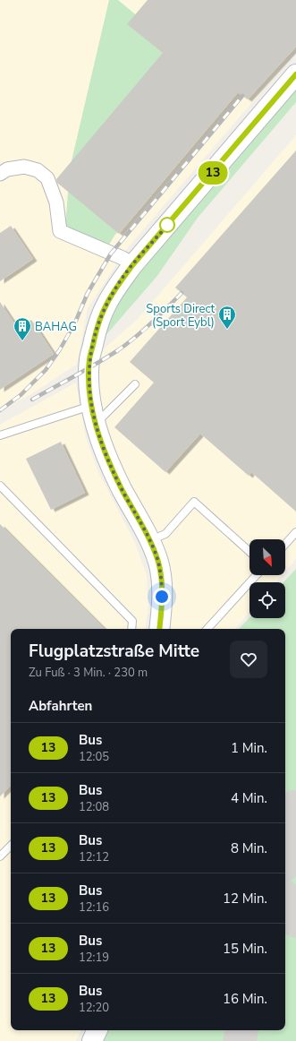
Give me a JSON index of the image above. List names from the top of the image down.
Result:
{
  "places": {
    "building": ["Sports Direct (Sport Eybl)", "BAHAG"]
  },
  "lines": ["bus line 13"],
  "north": "bottom right",
  "page": {
    "on_map": "13",
    "heading": [
      ["Flugplatzstraße Mitte", "Zu Fuß · 3 Min. · 230 m"],
      "Abfahrten"
    ],
    "list": [
      {
        "mark": "13",
        "name": "Bus",
        "note": "12:05",
        "value": "1 Min."
      },
      {
        "mark": "13",
        "name": "Bus",
        "note": "12:08",
        "value": "4 Min."
      },
      {
        "mark": "13",
        "name": "Bus",
        "note": "12:12",
        "value": "8 Min."
      },
      {
        "mark": "13",
        "name": "Bus",
        "note": "12:16",
        "value": "12 Min."
      },
      {
        "mark": "13",
        "name": "Bus",
        "note": "12:19",
        "value": "15 Min."
      },
      {
        "mark": "13",
        "name": "Bus",
        "note": "12:20",
        "value": "16 Min."
      }
    ]
  }
}
